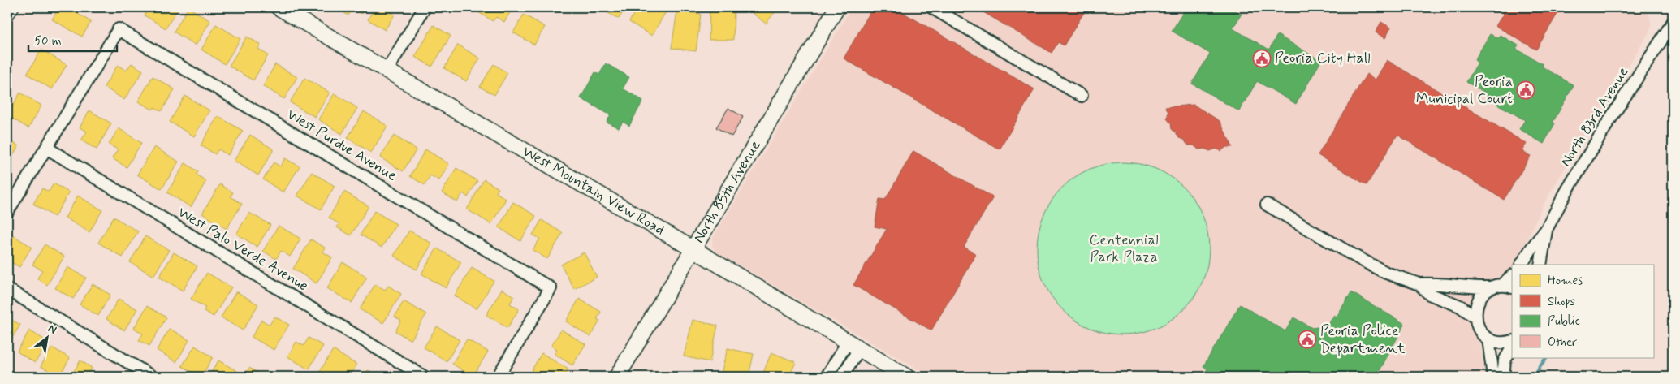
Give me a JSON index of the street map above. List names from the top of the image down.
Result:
{
  "streets": {
    "street": [
      "North 83rd Avenue",
      "West Purdue Avenue",
      "West Mountain View Road",
      "North 85th Avenue",
      "West Palo Verde Avenue"
    ]
  },
  "crossings": [
    ["West Purdue Avenue", "West Palo Verde Avenue"],
    ["West Mountain View Road", "North 85th Avenue"]
  ],
  "parks": ["Centennial Park Plaza"],
  "places": {
    "public building": ["Peoria City Hall", "Peoria Municipal Court", "Peoria Police Department"]
  },
  "legend": [
    "Homes",
    "Shops",
    "Public",
    "Other"
  ],
  "scale_bar": "50 m",
  "north": "top right"
}
